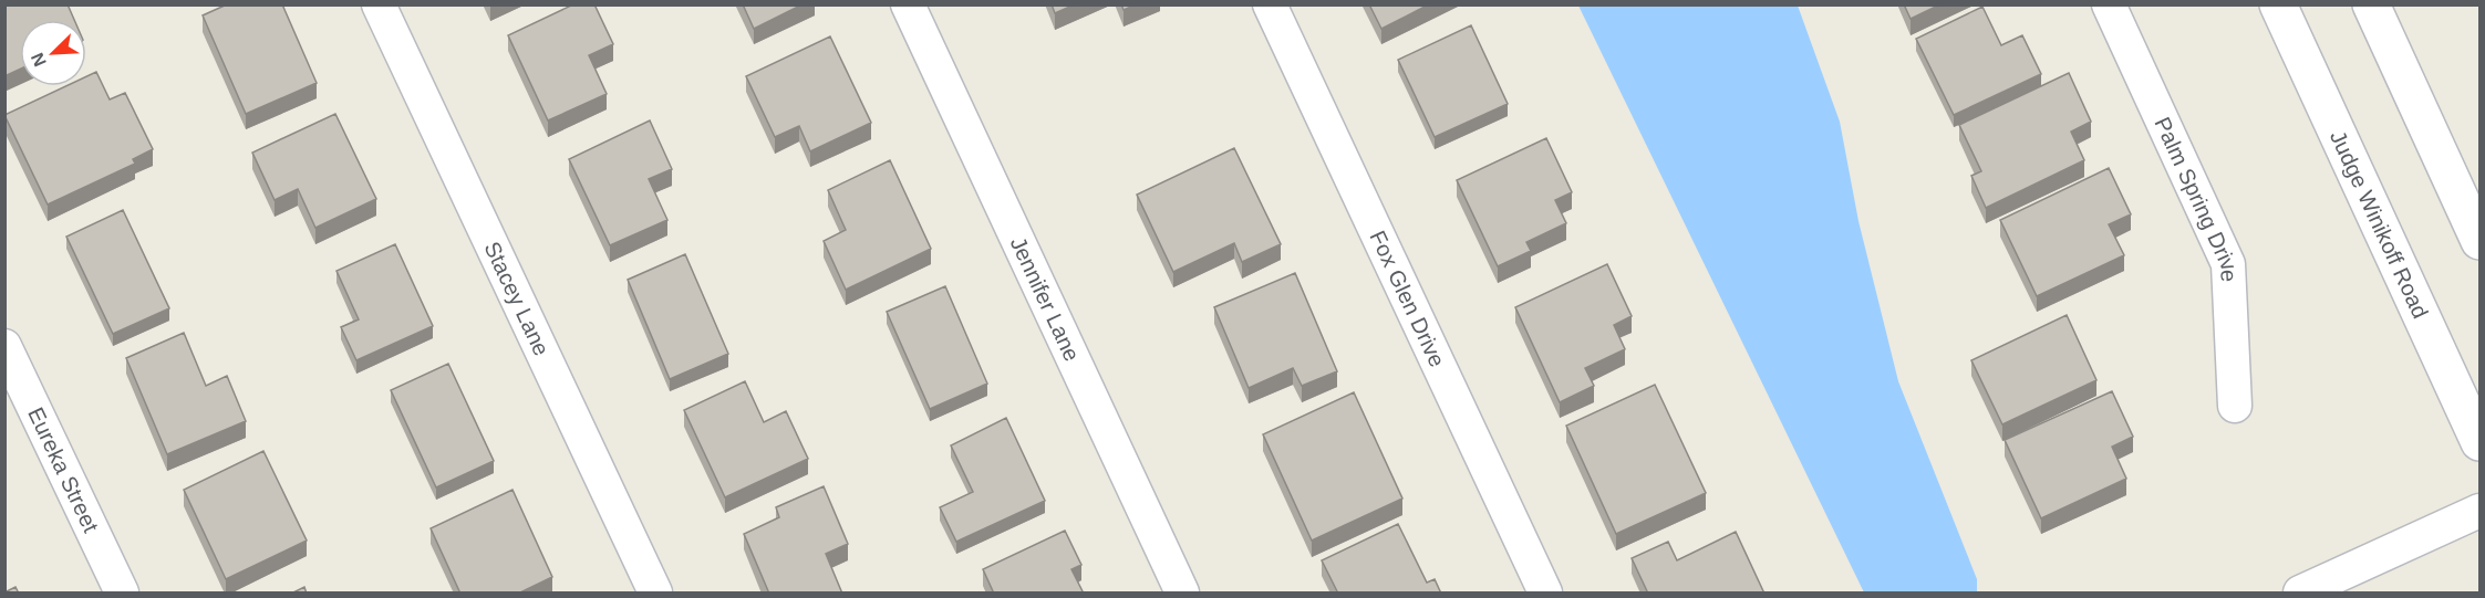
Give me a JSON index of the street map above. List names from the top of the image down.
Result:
{
  "streets": {
    "street": [
      "Palm Spring Drive",
      "Judge Winikoff Road",
      "Stacey Lane",
      "Jennifer Lane",
      "Fox Glen Drive",
      "Eureka Street"
    ]
  },
  "north": "bottom left"
}
